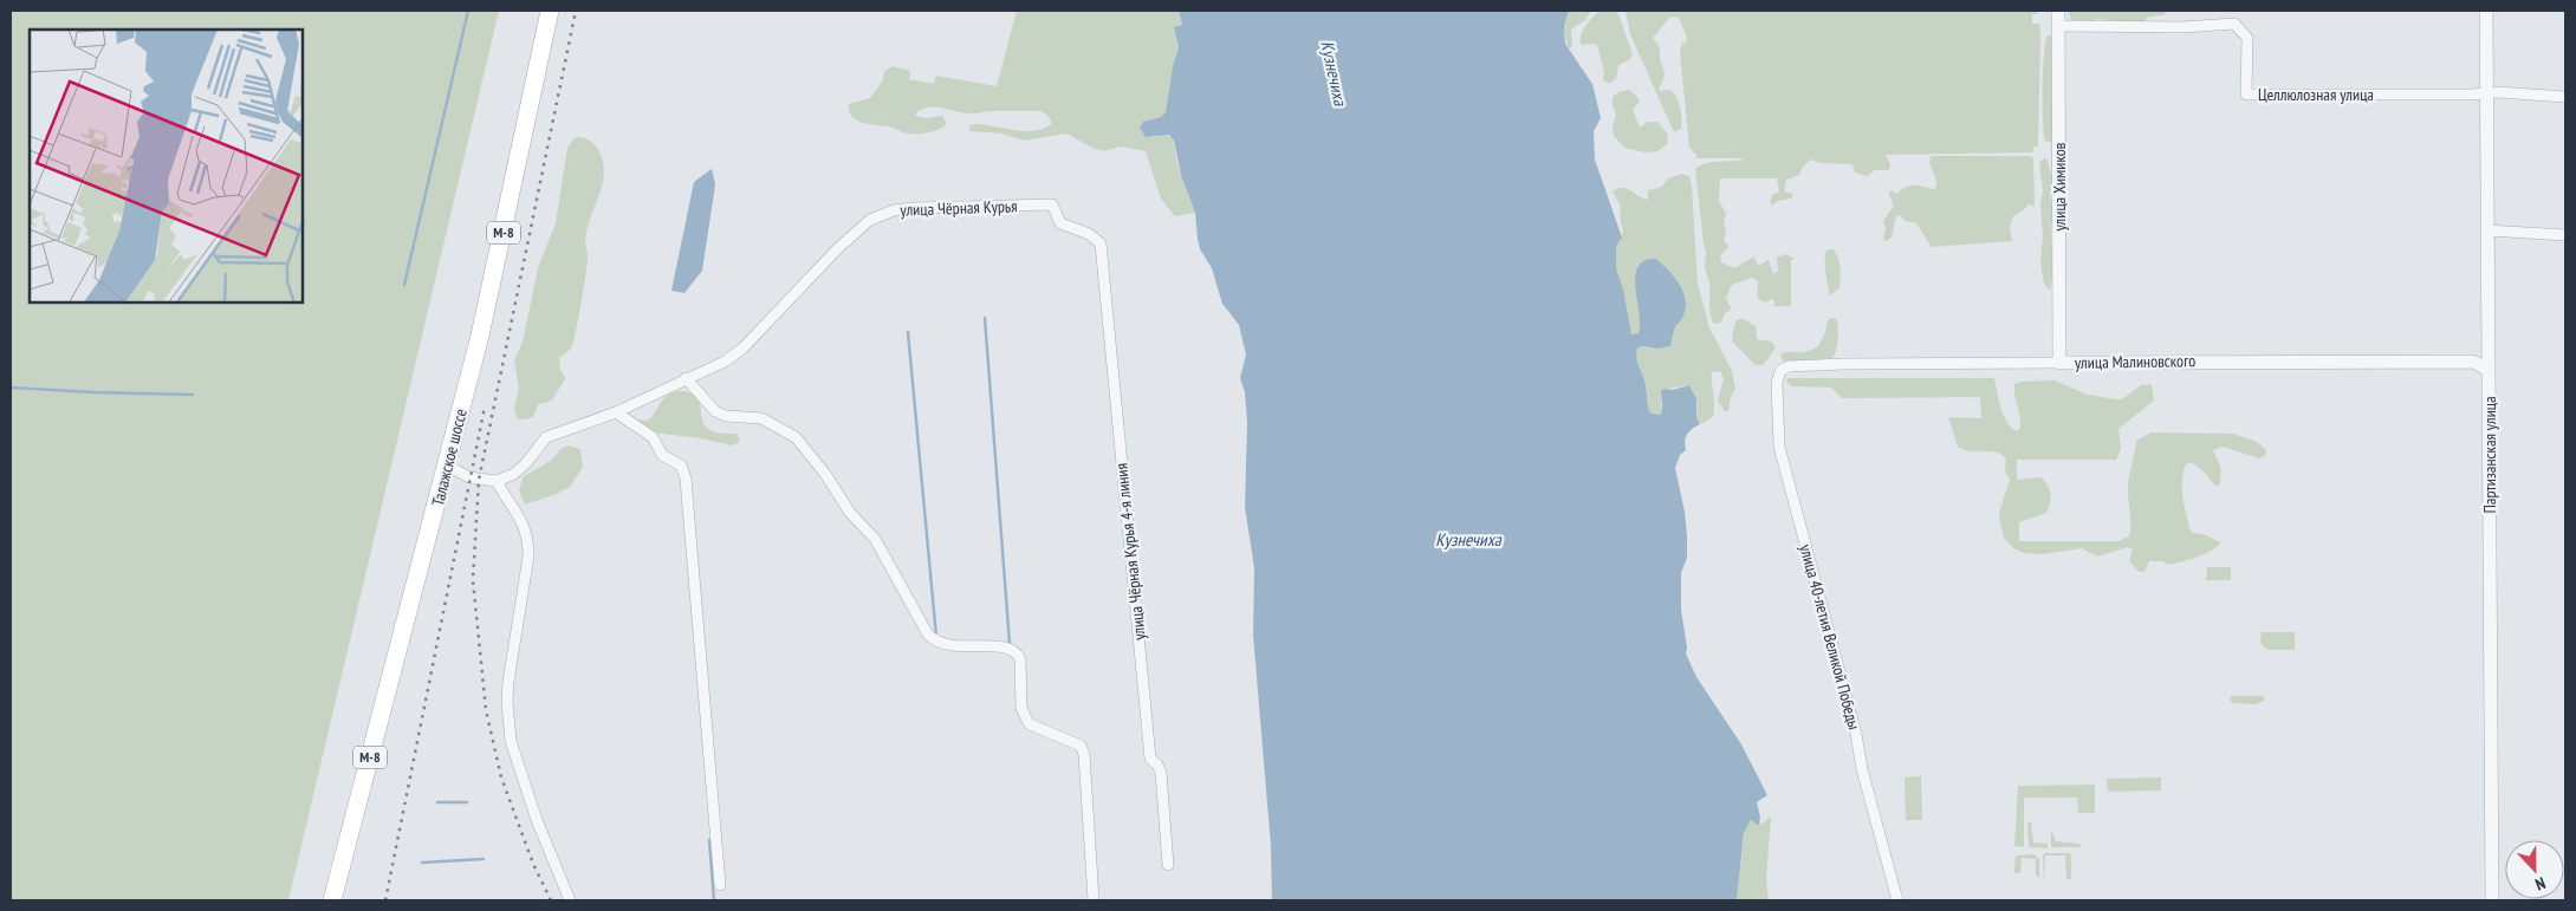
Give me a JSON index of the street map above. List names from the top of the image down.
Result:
{
  "streets": {
    "main road": ["М-8", "Талажское шоссе"],
    "street": [
      "Целлюлозная улица",
      "улица Химиков",
      "улица Чёрная Курья",
      "улица Малиновского",
      "Партизанская улица",
      "улица Чёрная Курья 4-я линия",
      "улица 40-летия Великой Победы"
    ]
  },
  "crossings": [
    ["Целлюлозная улица", "улица Химиков"],
    ["Целлюлозная улица", "Партизанская улица"],
    ["улица Химиков", "улица Малиновского"],
    ["улица Чёрная Курья", "улица Чёрная Курья 4-я линия"],
    ["улица Малиновского", "Партизанская улица"],
    ["улица Малиновского", "улица 40-летия Великой Победы"]
  ],
  "water": ["Кузнечиха"],
  "north": "bottom"
}
